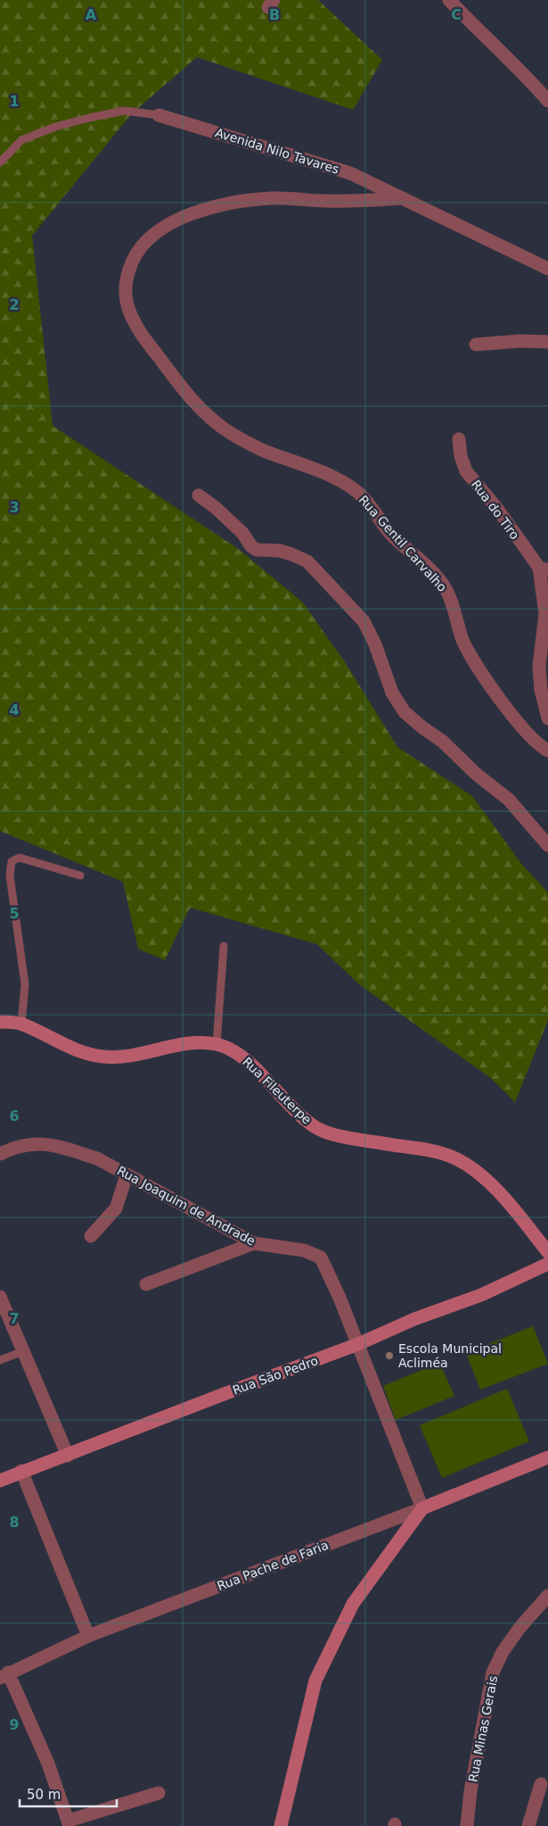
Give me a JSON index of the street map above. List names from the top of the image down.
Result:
{
  "streets": {
    "street": [
      "Avenida Nilo Tavares",
      "Rua do Tiro",
      "Rua Gentil Carvalho",
      "Rua Fileuterpe",
      "Rua Joaquim de Andrade",
      "Rua São Pedro",
      "Rua Pache de Faria",
      "Rua Minas Gerais"
    ]
  },
  "crossings": [
    ["Avenida Nilo Tavares", "Rua Gentil Carvalho"],
    ["Rua Joaquim de Andrade", "Rua São Pedro"],
    ["Rua Joaquim de Andrade", "Rua Pache de Faria"]
  ],
  "places": ["Escola Municipal Acliméa"],
  "scale_bar": "50 m",
  "grid": {
    "columns": ["A", "B", "C"],
    "rows": [
      "1",
      "2",
      "3",
      "4",
      "5",
      "6",
      "7",
      "8",
      "9"
    ]
  }
}
